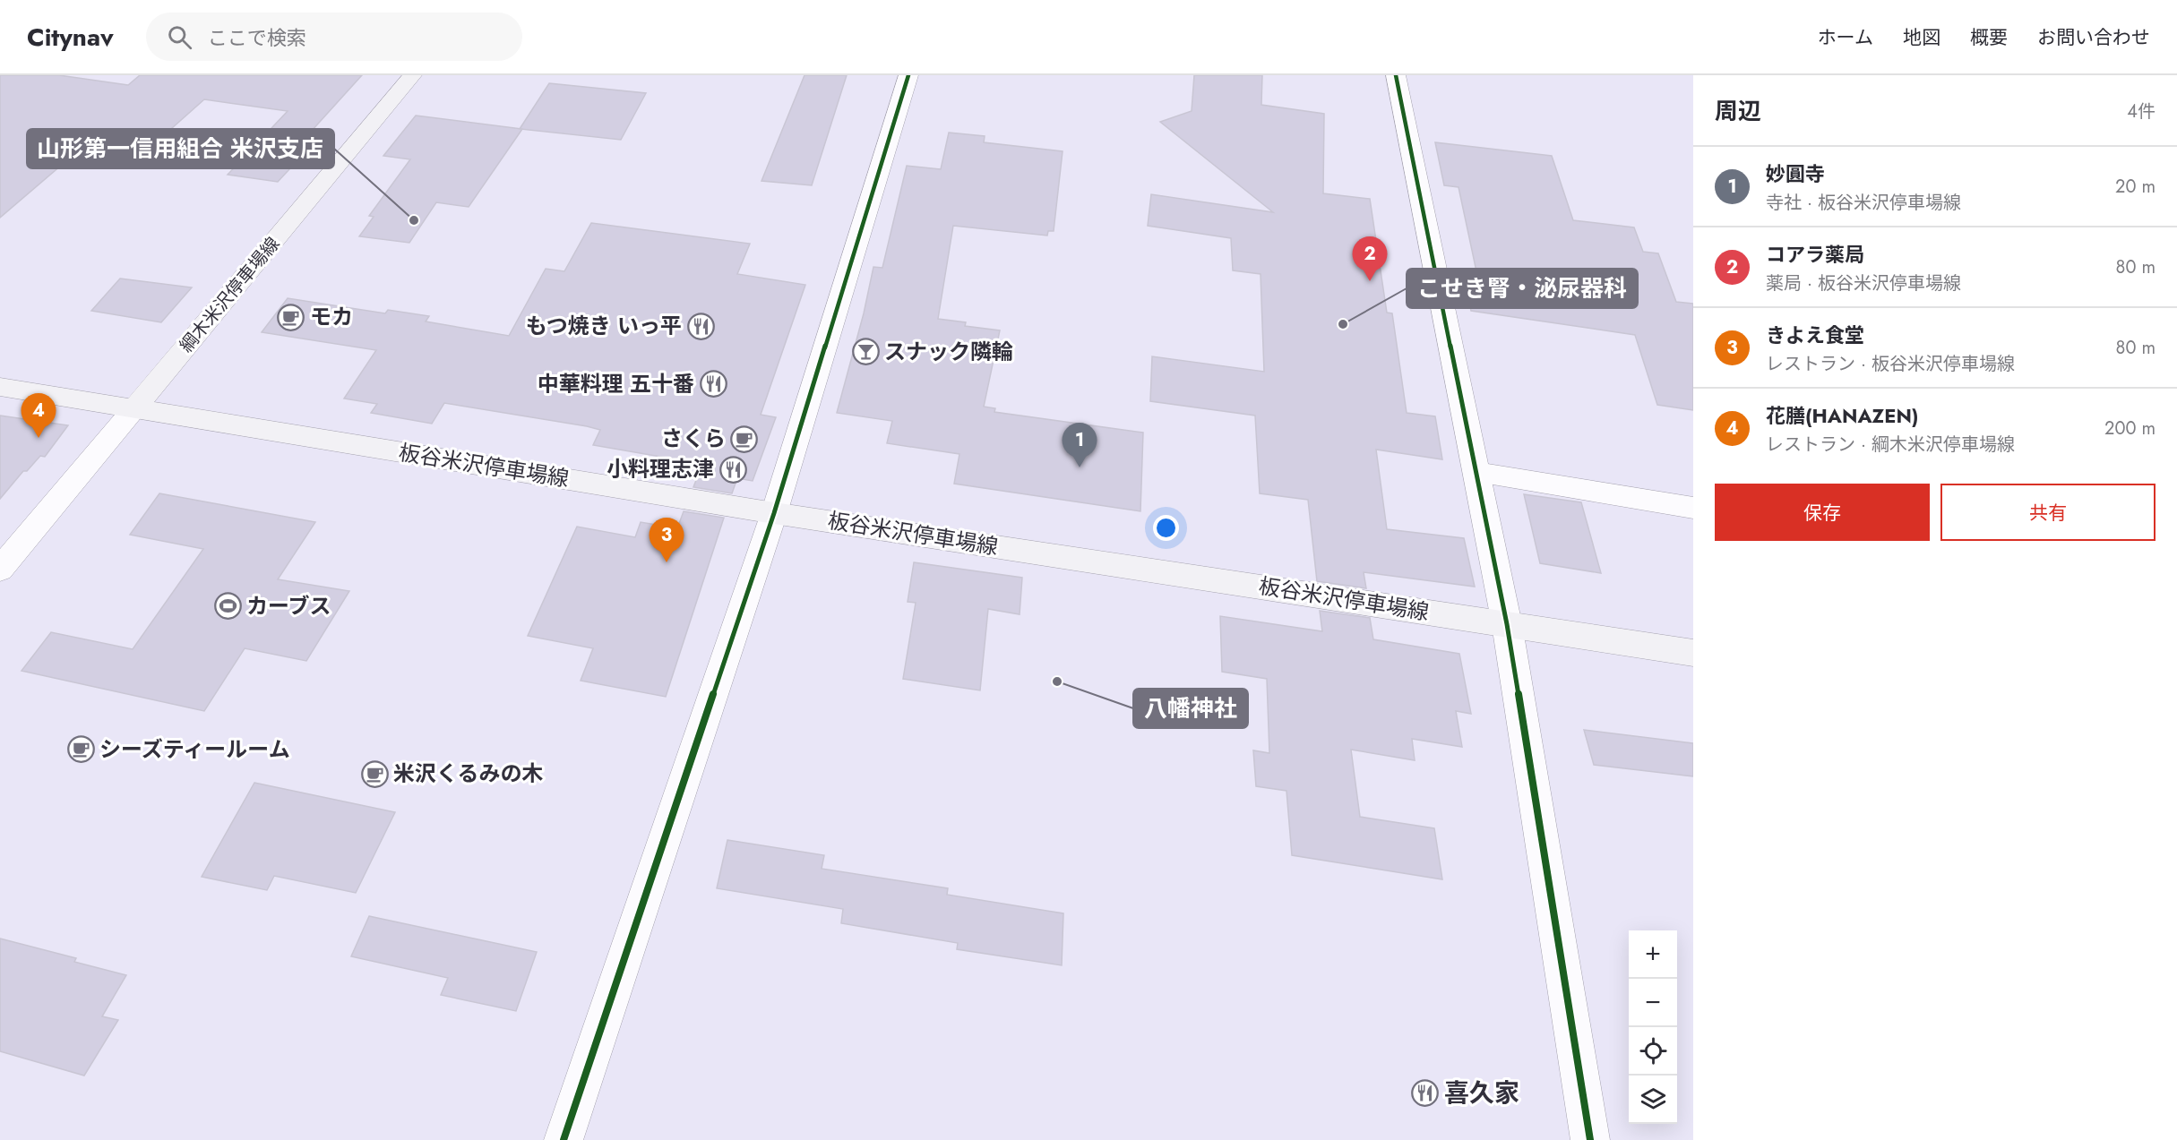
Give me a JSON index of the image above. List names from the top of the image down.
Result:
{
  "streets": {
    "main road": ["綱木米沢停車場線", "板谷米沢停車場線"]
  },
  "crossings": [
    ["綱木米沢停車場線", "板谷米沢停車場線"]
  ],
  "places": {
    "other": ["山形第一信用組合 米沢支店", "こせき腎・泌尿器科", "八幡神社"],
    "cafe": [
      "モカ",
      "さくら",
      "シーズティールーム",
      "米沢くるみの木"
    ],
    "restaurant": [
      "もつ焼き いっ平",
      "中華料理 五十番",
      "小料理志津",
      "喜久家"
    ],
    "bar": ["スナック隣輪"],
    "sports": ["カーブス"]
  },
  "page": {
    "header": "Citynav",
    "search": "ここで検索",
    "nav": [
      "ホーム",
      "地図",
      "概要",
      "お問い合わせ"
    ],
    "heading": ["周辺", "4件"],
    "list": [
      {
        "mark": "1",
        "name": "妙圓寺",
        "note": "寺社 · 板谷米沢停車場線",
        "value": "20 m"
      },
      {
        "mark": "2",
        "name": "コアラ薬局",
        "note": "薬局 · 板谷米沢停車場線",
        "value": "80 m"
      },
      {
        "mark": "3",
        "name": "きよえ食堂",
        "note": "レストラン · 板谷米沢停車場線",
        "value": "80 m"
      },
      {
        "mark": "4",
        "name": "花膳(HANAZEN)",
        "note": "レストラン · 綱木米沢停車場線",
        "value": "200 m"
      }
    ],
    "pins": [
      "2",
      "4",
      "1",
      "3"
    ],
    "buttons": ["保存", "共有"],
    "map_buttons": ["+", "−"]
  }
}
